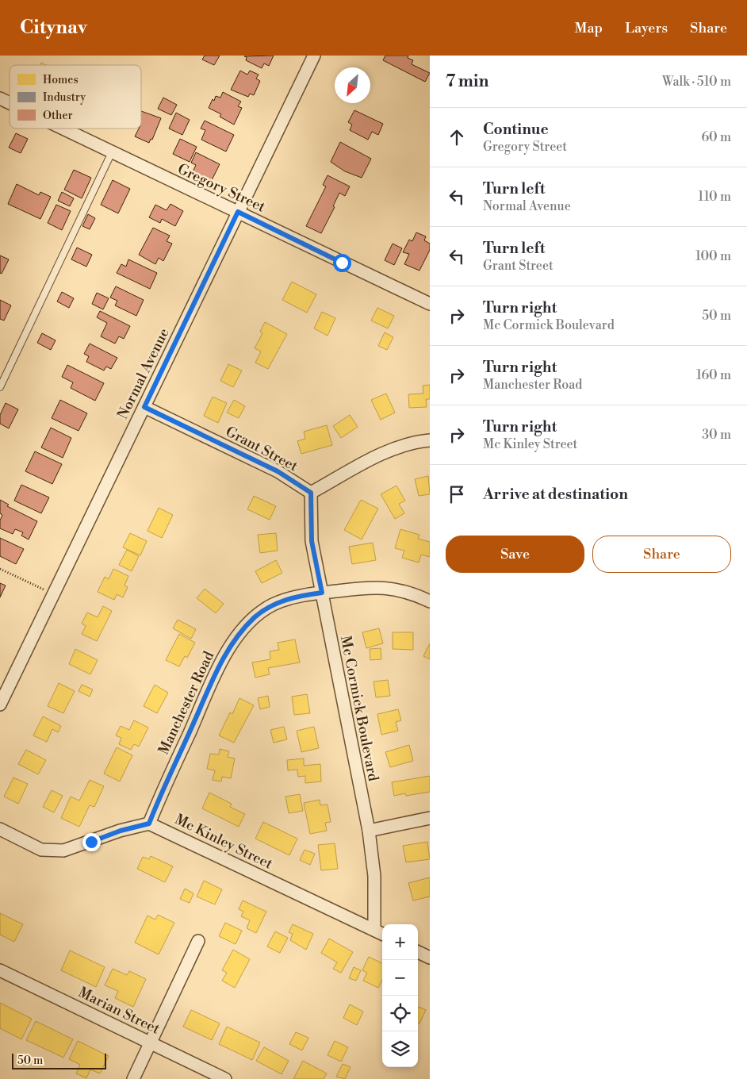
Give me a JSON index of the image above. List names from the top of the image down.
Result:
{
  "streets": {
    "street": [
      "Gregory Street",
      "Normal Avenue",
      "Grant Street",
      "Manchester Road",
      "Mc Cormick Boulevard",
      "Mc Kinley Street",
      "Marian Street"
    ]
  },
  "crossings": [
    ["Gregory Street", "Normal Avenue"],
    ["Normal Avenue", "Grant Street"],
    ["Grant Street", "Mc Cormick Boulevard"],
    ["Manchester Road", "Mc Cormick Boulevard"],
    ["Manchester Road", "Mc Kinley Street"],
    ["Mc Cormick Boulevard", "Mc Kinley Street"]
  ],
  "legend": ["Homes", "Industry", "Other"],
  "scale_bar": "50 m",
  "north": "bottom left",
  "page": {
    "header": "Citynav",
    "nav": ["Map", "Layers", "Share"],
    "heading": ["7 min", "Walk · 510 m"],
    "list": [
      ["Continue", "Gregory Street", "60 m"],
      ["Turn left", "Normal Avenue", "110 m"],
      ["Turn left", "Grant Street", "100 m"],
      ["Turn right", "Mc Cormick Boulevard", "50 m"],
      ["Turn right", "Manchester Road", "160 m"],
      ["Turn right", "Mc Kinley Street", "30 m"],
      "Arrive at destination"
    ],
    "buttons": ["Save", "Share"],
    "map_buttons": ["+", "−"],
    "scale": "50 m"
  }
}
